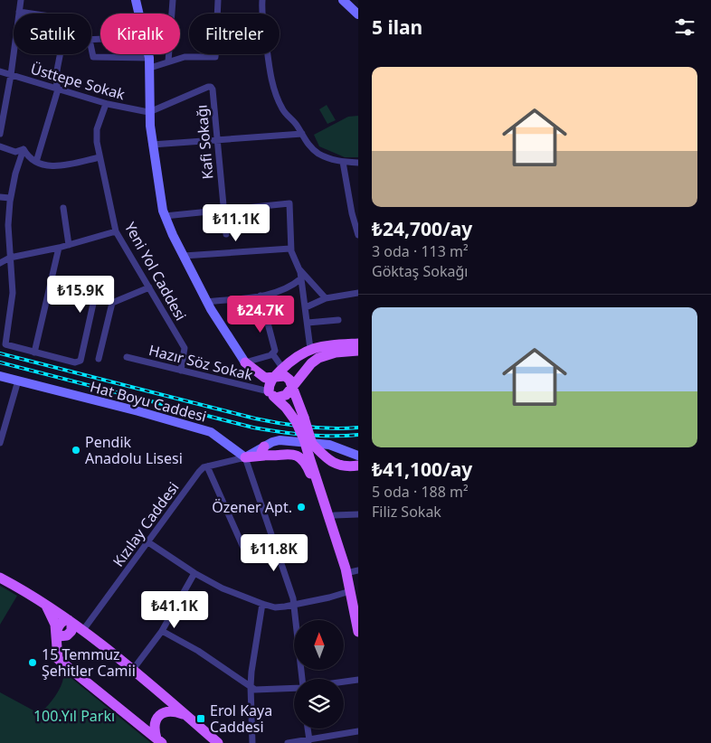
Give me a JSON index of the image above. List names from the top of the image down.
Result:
{
  "streets": {
    "street": [
      "Üsttepe Sokak",
      "Kafi Sokağı",
      "Yeni Yol Caddesi",
      "Hazır Söz Sokak",
      "Hat Boyu Caddesi",
      "Kızılay Caddesi"
    ]
  },
  "crossings": [
    ["Üsttepe Sokak", "Kafi Sokağı"],
    ["Üsttepe Sokak", "Yeni Yol Caddesi"],
    ["Yeni Yol Caddesi", "Hazır Söz Sokak"]
  ],
  "parks": ["100.Yıl Parkı"],
  "places": {
    "other": ["Pendik Anadolu Lisesi", "Özener Apt.", "15 Temmuz Şehitler Camii"],
    "transit": ["Erol Kaya Caddesi"]
  },
  "north": "top",
  "page": {
    "heading": "5 ilan",
    "chip": ["Satılık", "Kiralık", "Filtreler"],
    "list": [
      {
        "name": "₺24,700/ay",
        "note": "3 oda · 113 m² · Göktaş Sokağı"
      },
      {
        "name": "₺41,100/ay",
        "note": "5 oda · 188 m² · Filiz Sokak"
      }
    ],
    "price": [
      "₺11.1K",
      "₺15.9K",
      "₺24.7K",
      "₺11.8K",
      "₺41.1K"
    ]
  }
}
